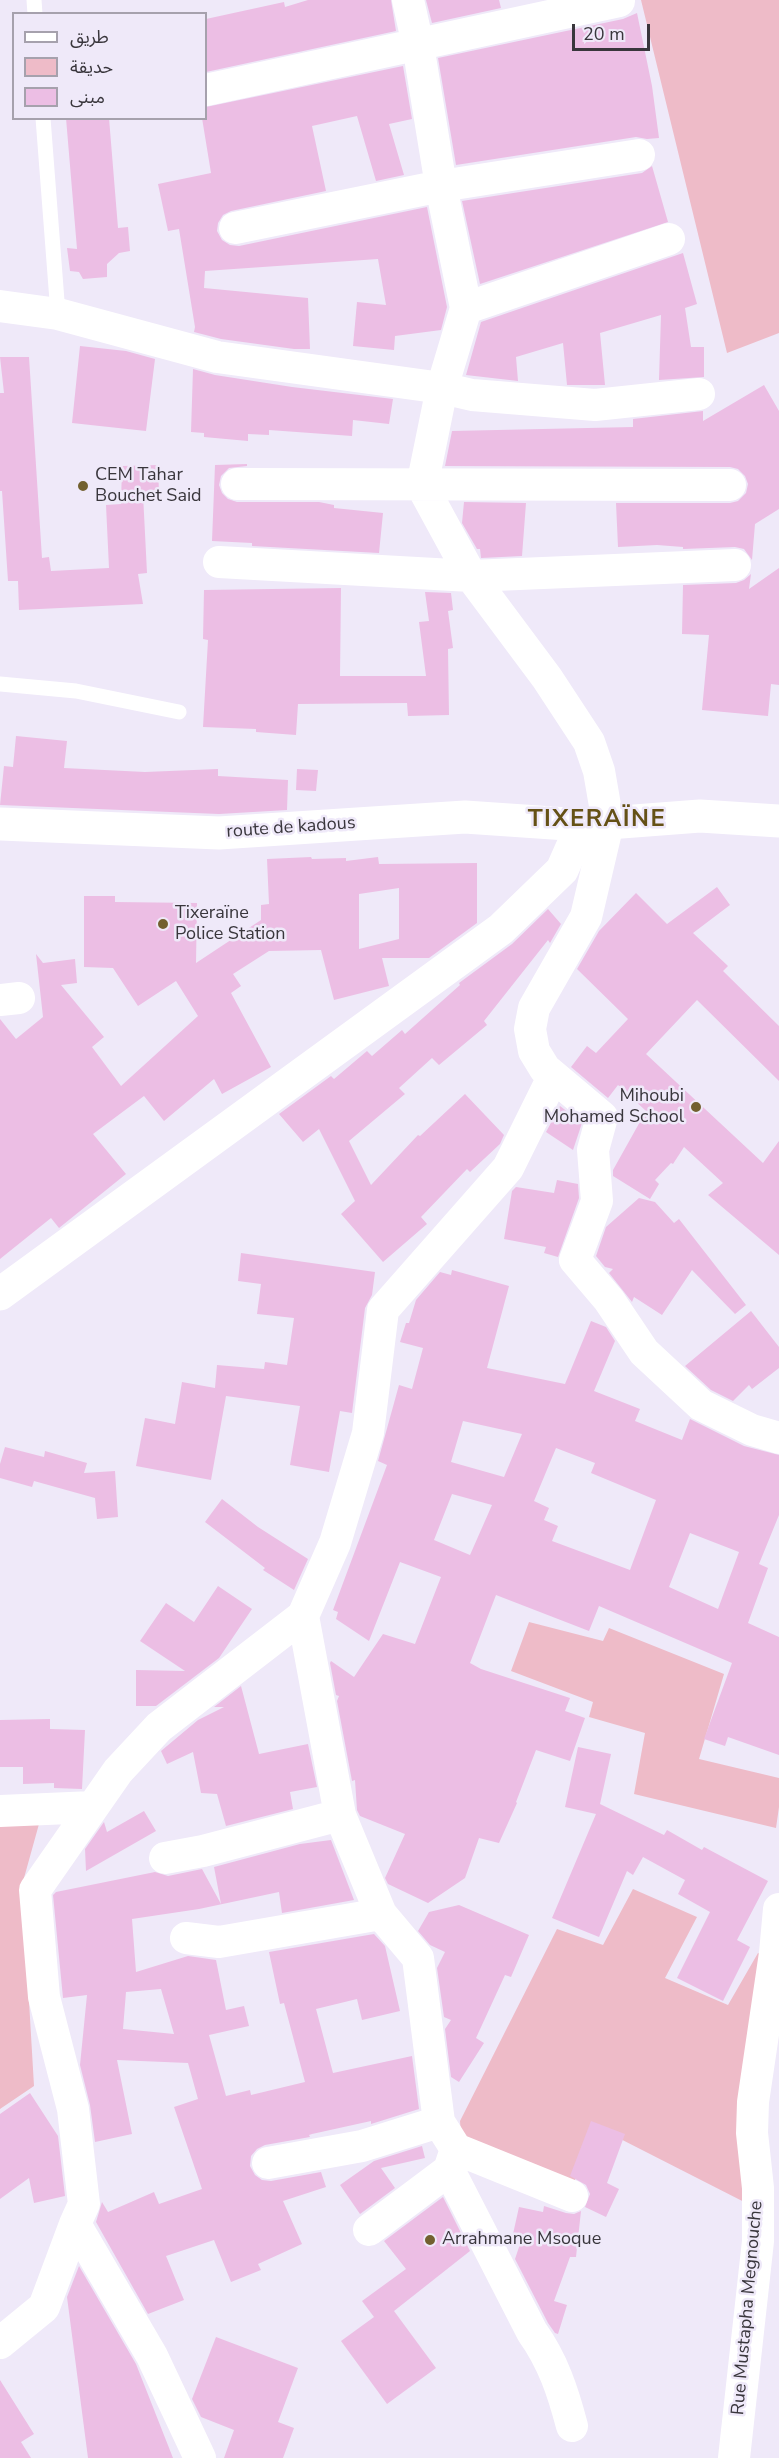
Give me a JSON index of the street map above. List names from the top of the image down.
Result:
{
  "streets": {
    "main road": ["route de kadous"],
    "street": ["Rue Mustapha Megnouche"]
  },
  "districts": ["TIXERAÏNE"],
  "places": [
    "CEM Tahar Bouchet Said",
    "Tixeraïne Police Station",
    "Mihoubi Mohamed School",
    "Arrahmane Msoque"
  ],
  "legend": ["طريق", "حديقة", "مبنى"],
  "scale_bar": "20 m"
}
